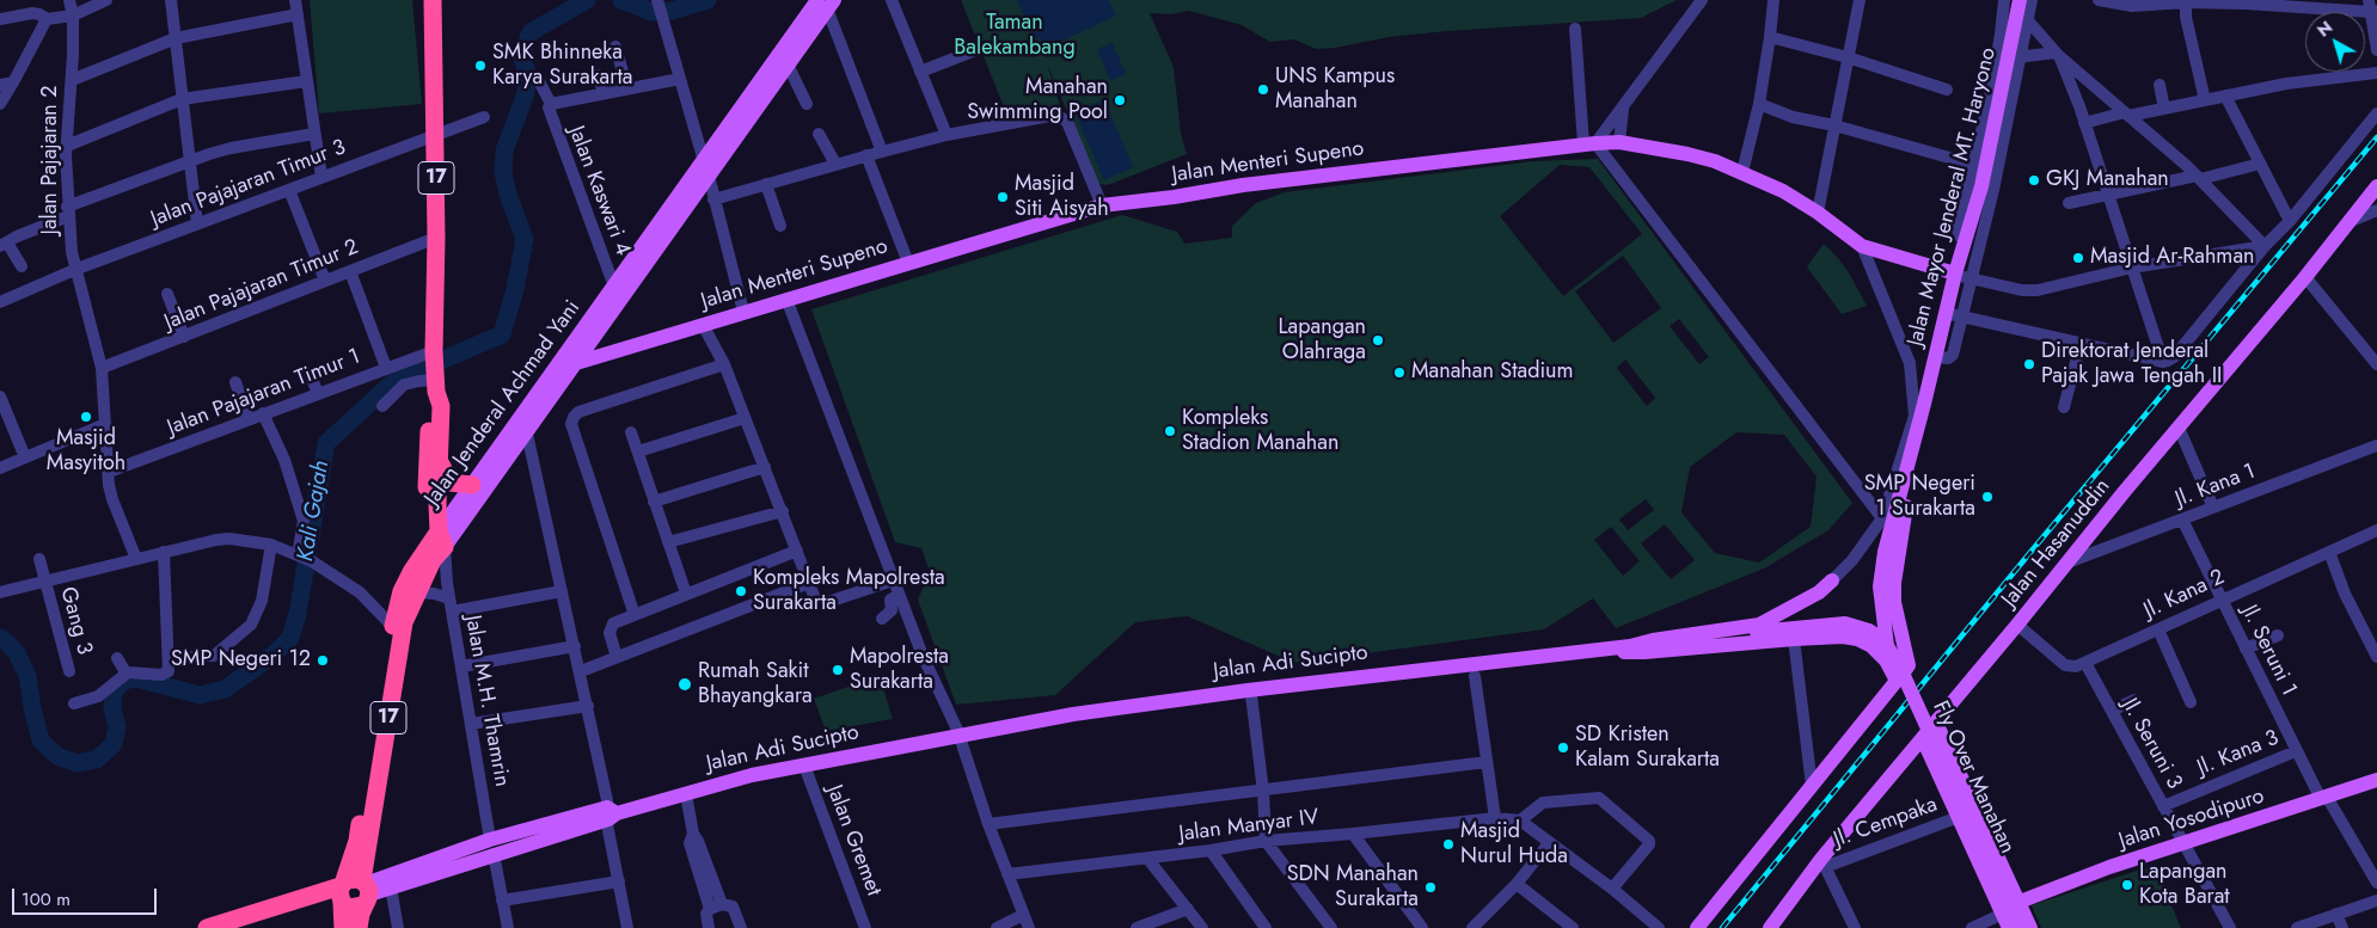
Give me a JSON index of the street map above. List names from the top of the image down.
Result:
{
  "streets": {
    "highway": ["17", "Jalan Jenderal Achmad Yani"],
    "main road": [
      "Jalan Menteri Supeno",
      "Jalan Mayor Jenderal MT. Haryono",
      "Jalan Hasanuddin",
      "Jalan Adi Sucipto",
      "Fly Over Manahan",
      "Jalan Yosodipuro"
    ],
    "street": [
      "Jalan Pajajaran 2",
      "Jalan Pajajaran Timur 3",
      "Jalan Kaswari 4",
      "Jalan Pajajaran Timur 2",
      "Jalan Pajajaran Timur 1",
      "Jl. Kana 1",
      "Jl. Kana 2",
      "Gang 3",
      "Jl. Seruni 1",
      "Jalan M.H. Thamrin",
      "Jl. Seruni 3",
      "Jl. Kana 3",
      "Jl. Cempaka",
      "Jalan Manyar IV",
      "Jalan Gremet"
    ]
  },
  "crossings": [
    ["Jalan Pajajaran 2", "Jalan Pajajaran Timur 3"],
    ["Jalan Pajajaran 2", "Jalan Pajajaran Timur 2"],
    ["Jalan Pajajaran 2", "Jalan Pajajaran Timur 1"],
    ["Jalan Menteri Supeno", "Jalan Mayor Jenderal MT. Haryono"],
    ["Jalan Menteri Supeno", "Jalan Jenderal Achmad Yani"],
    ["17", "Jalan Pajajaran Timur 3"],
    ["17", "Jalan Pajajaran Timur 2"],
    ["17", "Jalan Pajajaran Timur 1"],
    ["17", "Jalan Jenderal Achmad Yani"],
    ["17", "Jalan M.H. Thamrin"],
    ["Jalan Kaswari 4", "Jalan Jenderal Achmad Yani"],
    ["Jalan Mayor Jenderal MT. Haryono", "Jalan Adi Sucipto"],
    ["Jalan Mayor Jenderal MT. Haryono", "Fly Over Manahan"],
    ["Jalan Jenderal Achmad Yani", "Jalan Adi Sucipto"],
    ["Jalan Jenderal Achmad Yani", "Jalan M.H. Thamrin"],
    ["Jl. Kana 1", "Jalan Hasanuddin"],
    ["Jl. Kana 1", "Jl. Seruni 1"],
    ["Jalan Hasanuddin", "Jl. Cempaka"],
    ["Jl. Kana 2", "Jl. Seruni 1"],
    ["Jl. Kana 2", "Jl. Seruni 3"],
    ["Jl. Seruni 1", "Jl. Kana 3"],
    ["Jl. Seruni 1", "Jalan Yosodipuro"],
    ["Jalan Adi Sucipto", "Jalan M.H. Thamrin"],
    ["Jalan Adi Sucipto", "Fly Over Manahan"],
    ["Jalan Adi Sucipto", "Jalan Gremet"],
    ["Jl. Seruni 3", "Jl. Kana 3"],
    ["Jl. Seruni 3", "Jalan Yosodipuro"]
  ],
  "water": ["Kali Gajah"],
  "parks": ["Taman Balekambang"],
  "places": [
    "SMK Bhinneka Karya Surakarta",
    "UNS Kampus Manahan",
    "Manahan Swimming Pool",
    "GKJ Manahan",
    "Masjid Siti Aisyah",
    "Masjid Ar-Rahman",
    "Lapangan Olahraga",
    "Direktorat Jenderal Pajak Jawa Tengah II",
    "Manahan Stadium",
    "Masjid Masyitoh",
    "Kompleks Stadion Manahan",
    "SMP Negeri 1 Surakarta",
    "Kompleks Mapolresta Surakarta",
    "SMP Negeri 12",
    "Mapolresta Surakarta",
    "Rumah Sakit Bhayangkara",
    "SD Kristen Kalam Surakarta",
    "Masjid Nurul Huda",
    "Lapangan Kota Barat",
    "SDN Manahan Surakarta"
  ],
  "scale_bar": "100 m",
  "north": "top left"
}
